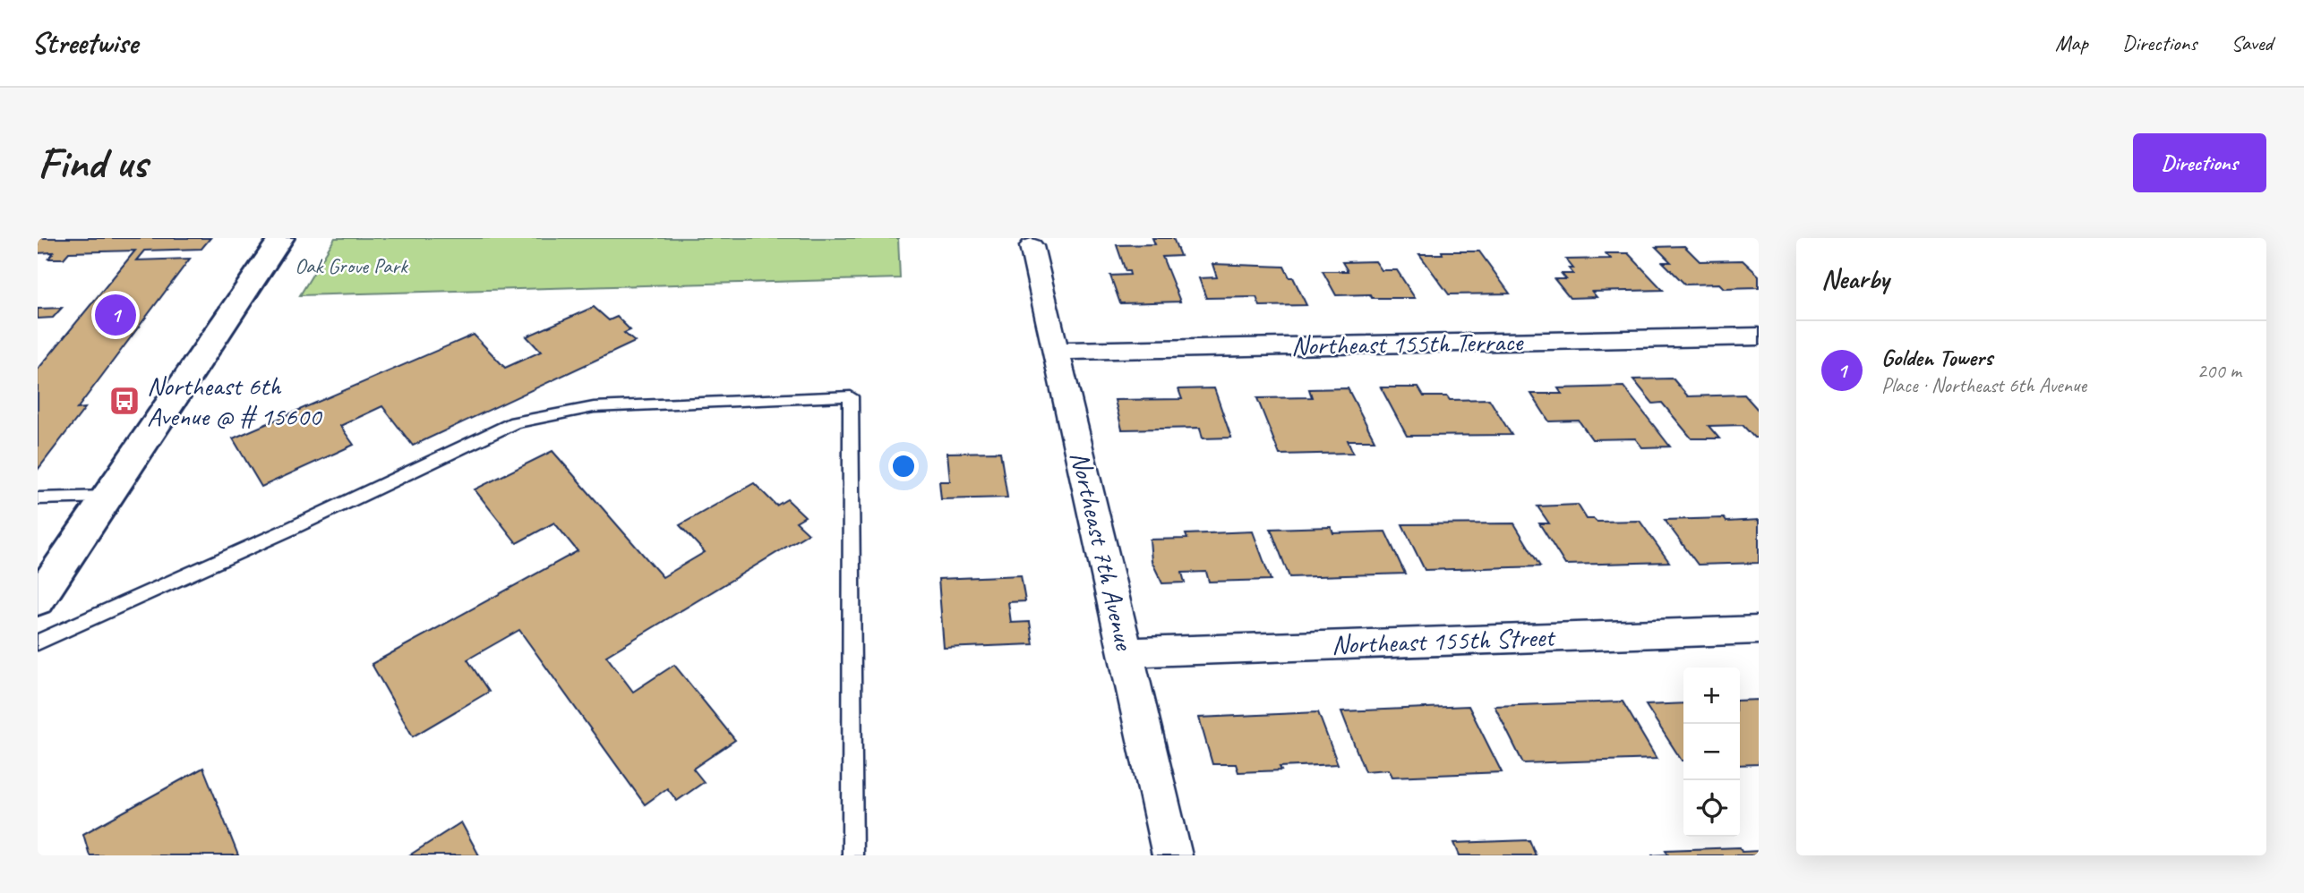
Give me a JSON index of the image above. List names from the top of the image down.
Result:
{
  "streets": {
    "street": ["Northeast 155th Terrace", "Northeast 7th Avenue", "Northeast 155th Street"]
  },
  "crossings": [
    ["Northeast 155th Terrace", "Northeast 7th Avenue"],
    ["Northeast 7th Avenue", "Northeast 155th Street"]
  ],
  "parks": ["Oak Grove Park"],
  "places": {
    "bus stop": ["Northeast 6th Avenue @ # 15600"]
  },
  "page": {
    "header": "Streetwise",
    "nav": ["Map", "Directions", "Saved"],
    "buttons": "Directions",
    "title": "Find us",
    "heading": "Nearby",
    "pins": "1",
    "list": [
      {
        "mark": "1",
        "name": "Golden Towers",
        "note": "Place · Northeast 6th Avenue",
        "value": "200 m"
      }
    ],
    "map_buttons": ["+", "−"]
  }
}
